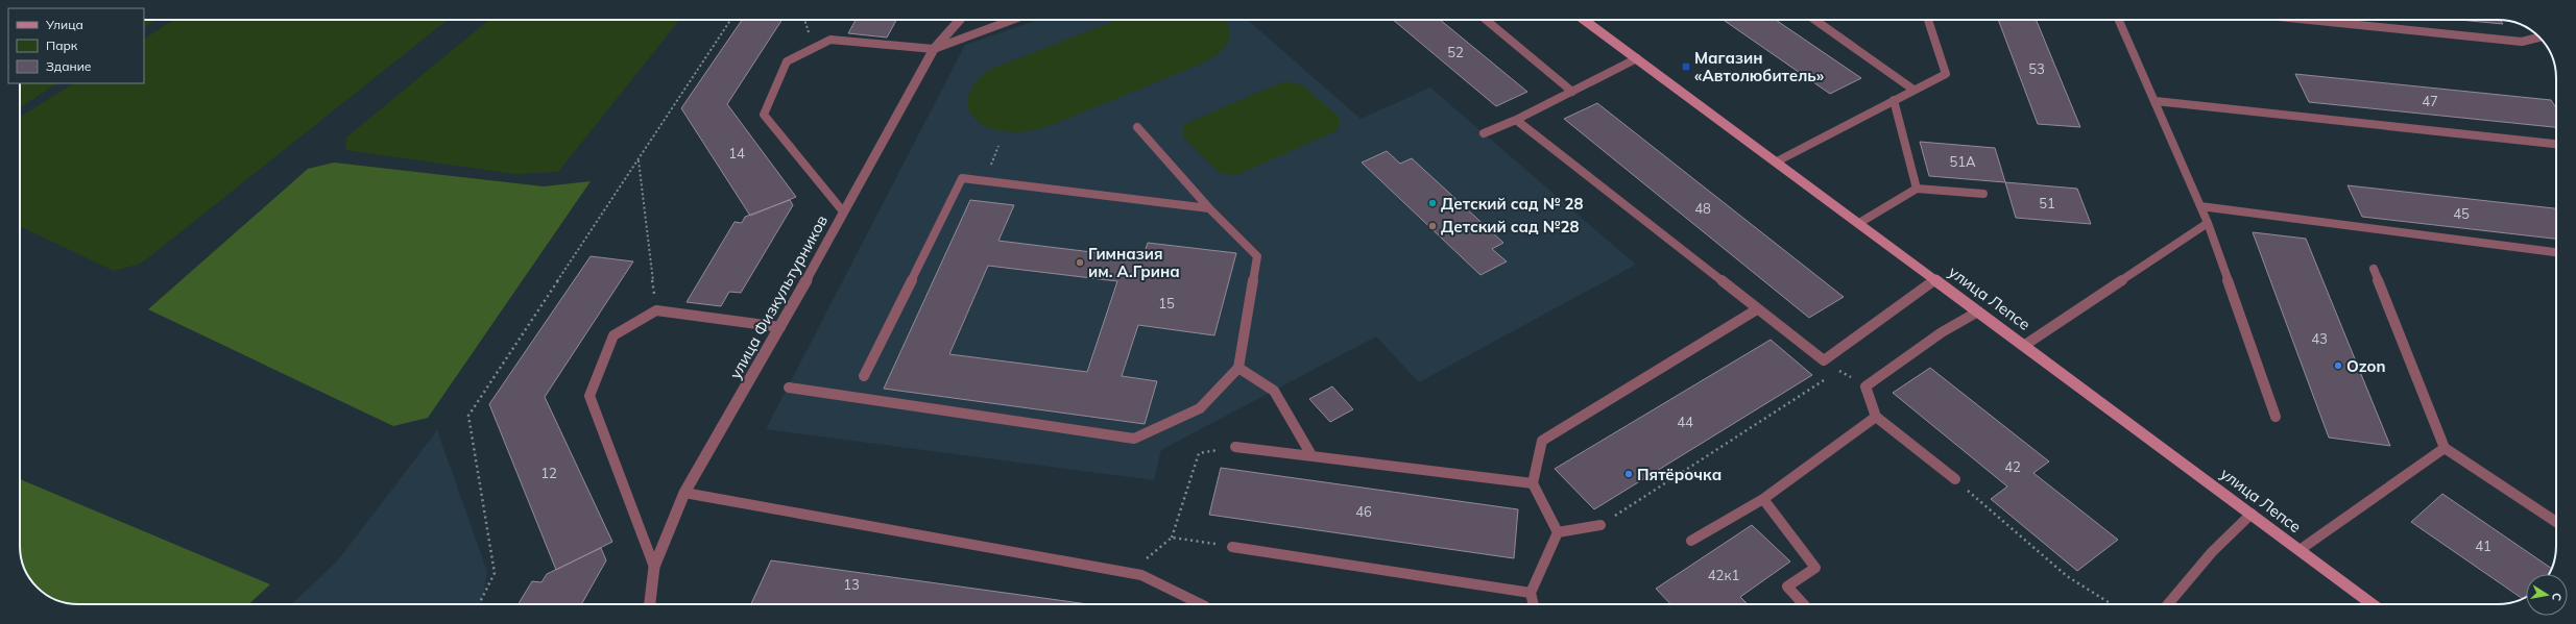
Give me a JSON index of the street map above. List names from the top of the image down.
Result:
{
  "streets": {
    "main road": ["улица Лепсе"],
    "street": ["улица Физкультурников"]
  },
  "places": {
    "transit": ["Магазин «Автолюбитель»"],
    "other": [
      "Детский сад № 28",
      "Детский сад №28",
      "Гимназия им. А.Грина",
      "Ozon",
      "Пятёрочка"
    ]
  },
  "house_numbers": [
    "52",
    "53",
    "47",
    "14",
    "51А",
    "51",
    "48",
    "45",
    "15",
    "43",
    "44",
    "42",
    "12",
    "46",
    "41",
    "42к1",
    "13"
  ],
  "legend": ["Улица", "Парк", "Здание"],
  "north": "right"
}
